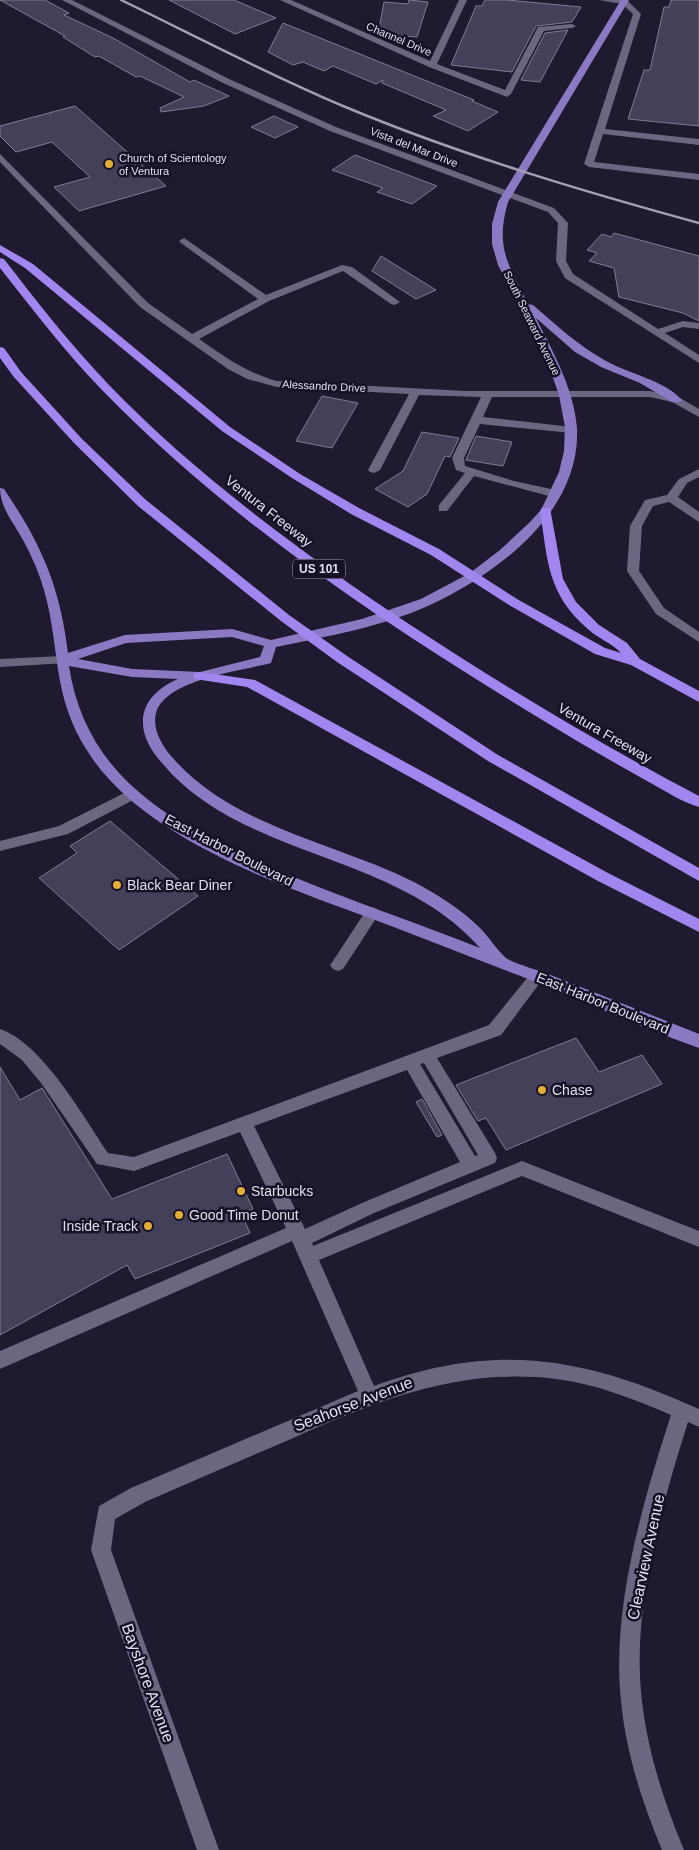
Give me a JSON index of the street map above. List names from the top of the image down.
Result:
{
  "streets": {
    "highway": ["Ventura Freeway", "US 101"],
    "main road": ["South Seaward Avenue", "East Harbor Boulevard"],
    "street": [
      "Channel Drive",
      "Vista del Mar Drive",
      "Alessandro Drive",
      "Seahorse Avenue",
      "Clearview Avenue",
      "Bayshore Avenue"
    ]
  },
  "crossings": [
    ["South Seaward Avenue", "Alessandro Drive"],
    ["South Seaward Avenue", "East Harbor Boulevard"],
    ["Seahorse Avenue", "Clearview Avenue"],
    ["Seahorse Avenue", "Bayshore Avenue"]
  ],
  "places": [
    "Church of Scientology of Ventura",
    "Black Bear Diner",
    "Chase",
    "Starbucks",
    "Good Time Donut",
    "Inside Track"
  ]
}
